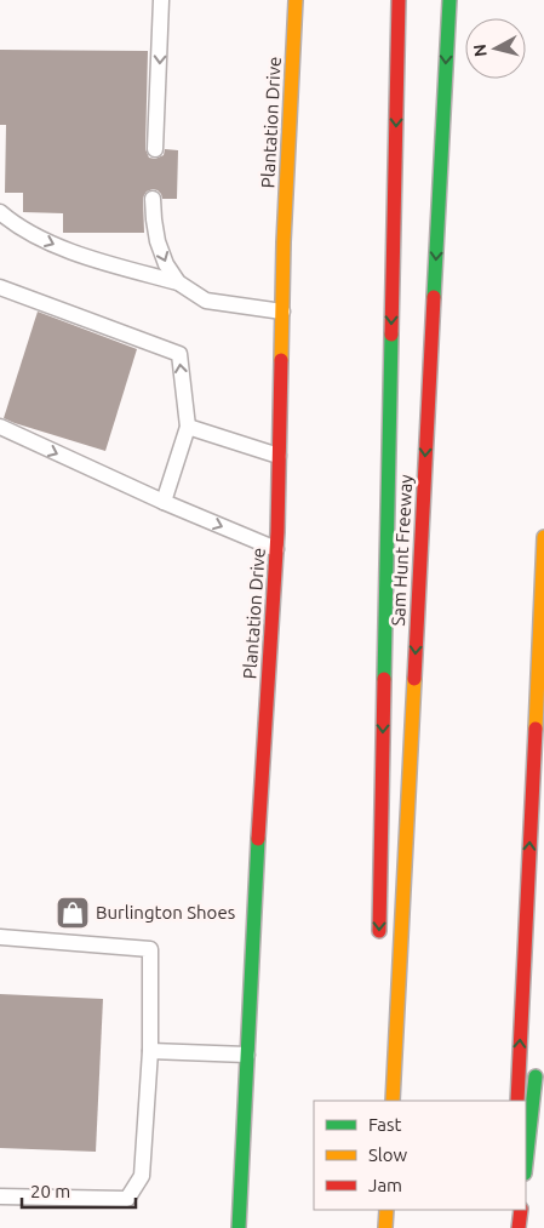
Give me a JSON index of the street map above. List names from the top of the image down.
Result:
{
  "streets": {
    "main road": ["Plantation Drive", "Sam Hunt Freeway"]
  },
  "places": {
    "shop": ["Burlington Shoes"]
  },
  "legend": ["Fast", "Slow", "Jam"],
  "scale_bar": "20 m",
  "north": "left"
}
